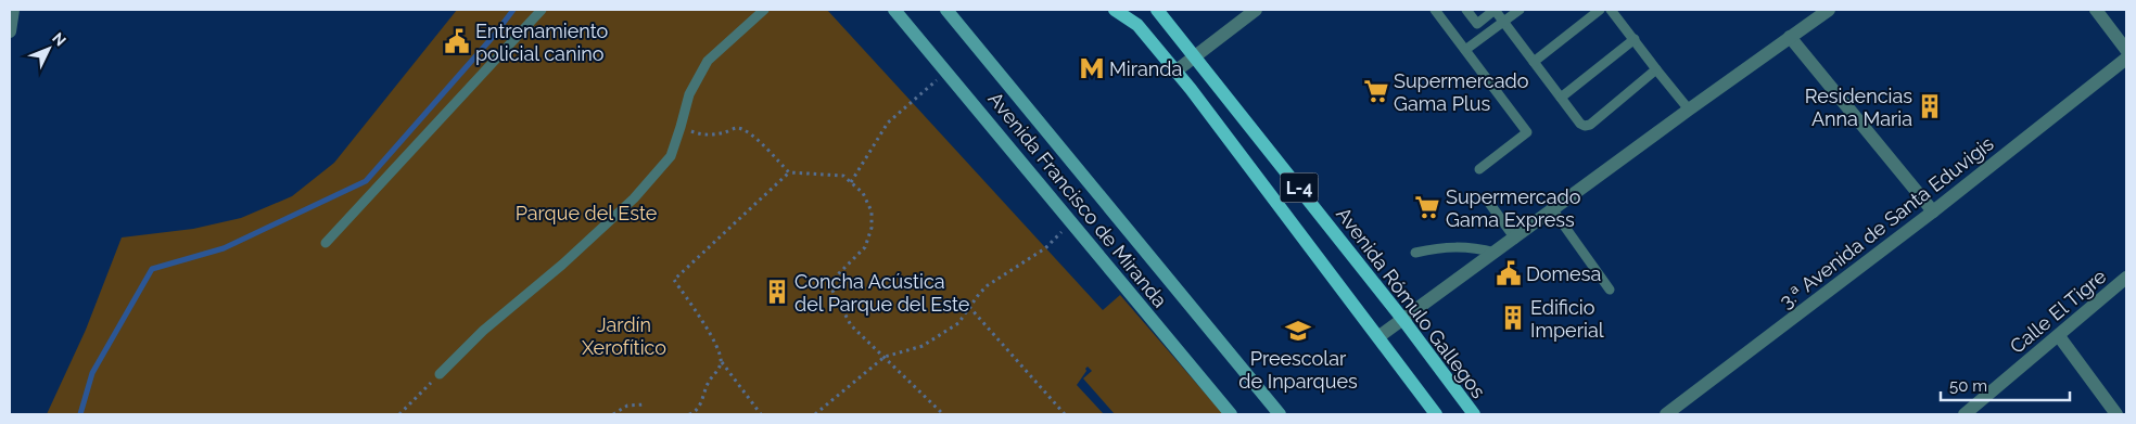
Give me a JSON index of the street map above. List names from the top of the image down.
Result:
{
  "streets": {
    "main road": ["L-4", "Avenida Francisco de Miranda", "Avenida Rómulo Gallegos"],
    "street": ["3.ª Avenida de Santa Eduvigis", "Calle El Tigre"]
  },
  "parks": ["Parque del Este", "Jardín Xerofítico"],
  "places": {
    "public building": ["Entrenamiento policial canino", "Domesa"],
    "metro station": ["Miranda"],
    "supermarket": ["Supermercado Gama Plus", "Supermercado Gama Express"],
    "building": ["Residencias Anna Maria", "Concha Acústica del Parque del Este", "Edificio Imperial"],
    "school or university": ["Preescolar de Inparques"]
  },
  "scale_bar": "50 m",
  "north": "top right"
}
